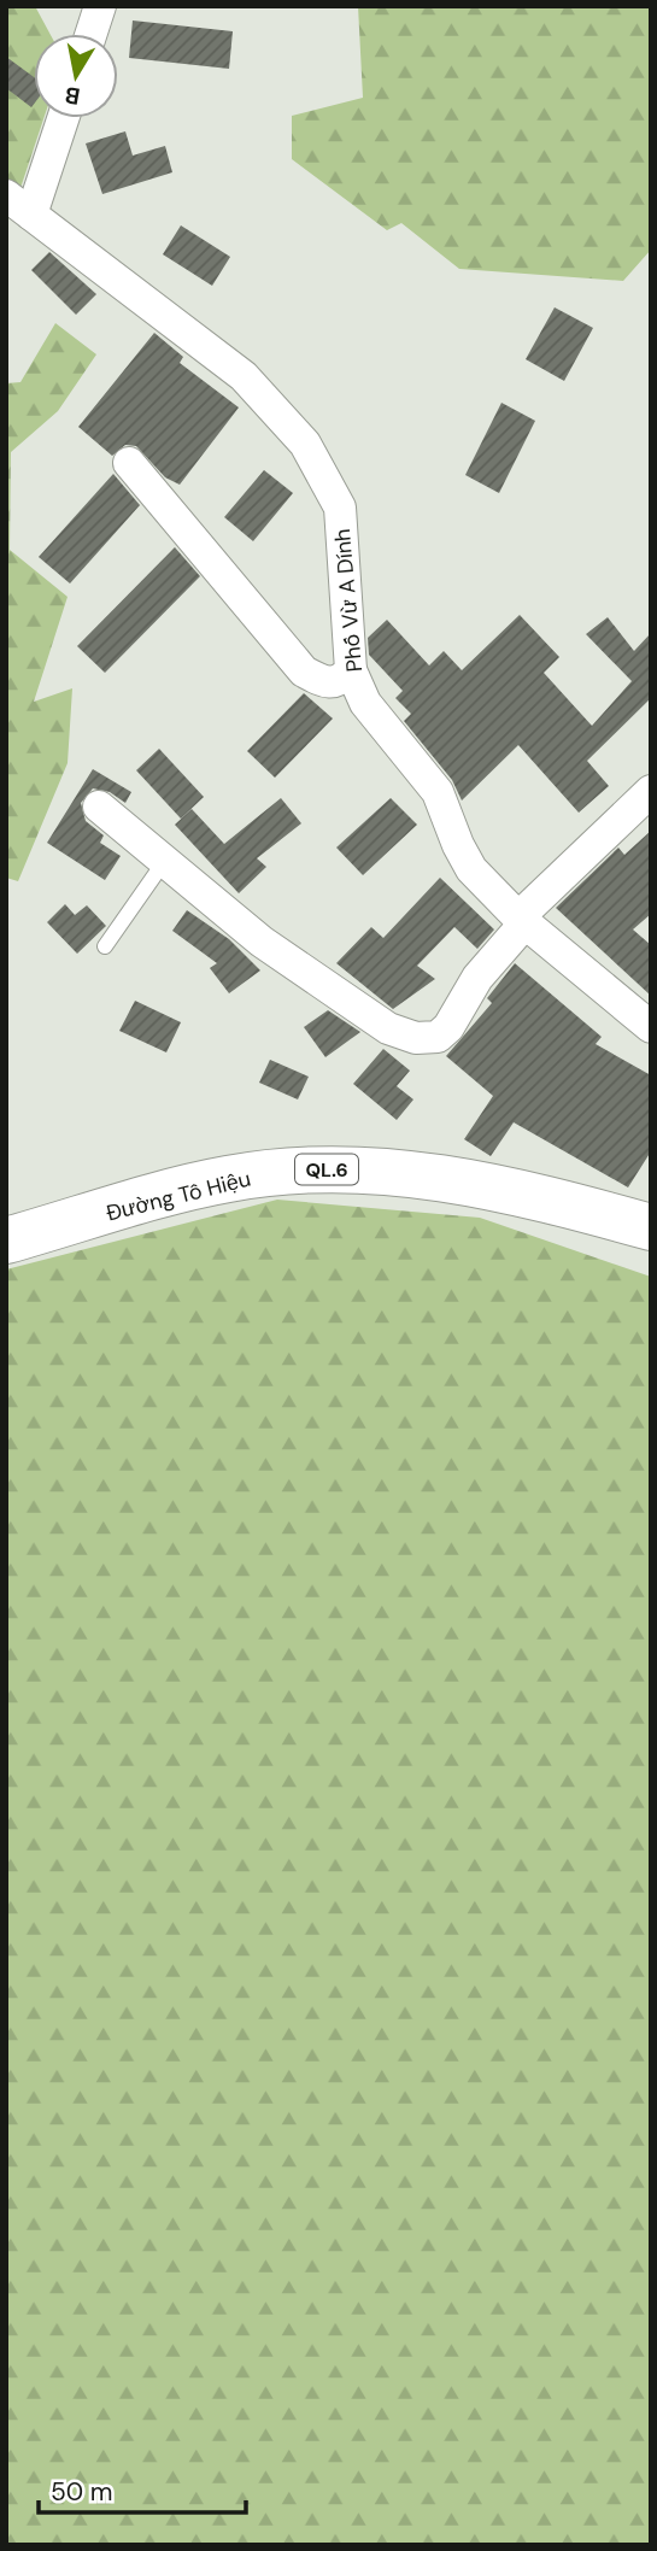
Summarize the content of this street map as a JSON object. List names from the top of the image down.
{
  "streets": {
    "highway": ["QL.6", "Đường Tô Hiệu"],
    "street": ["Phố Vừ A Dính"]
  },
  "scale_bar": "50 m",
  "north": "bottom"
}
